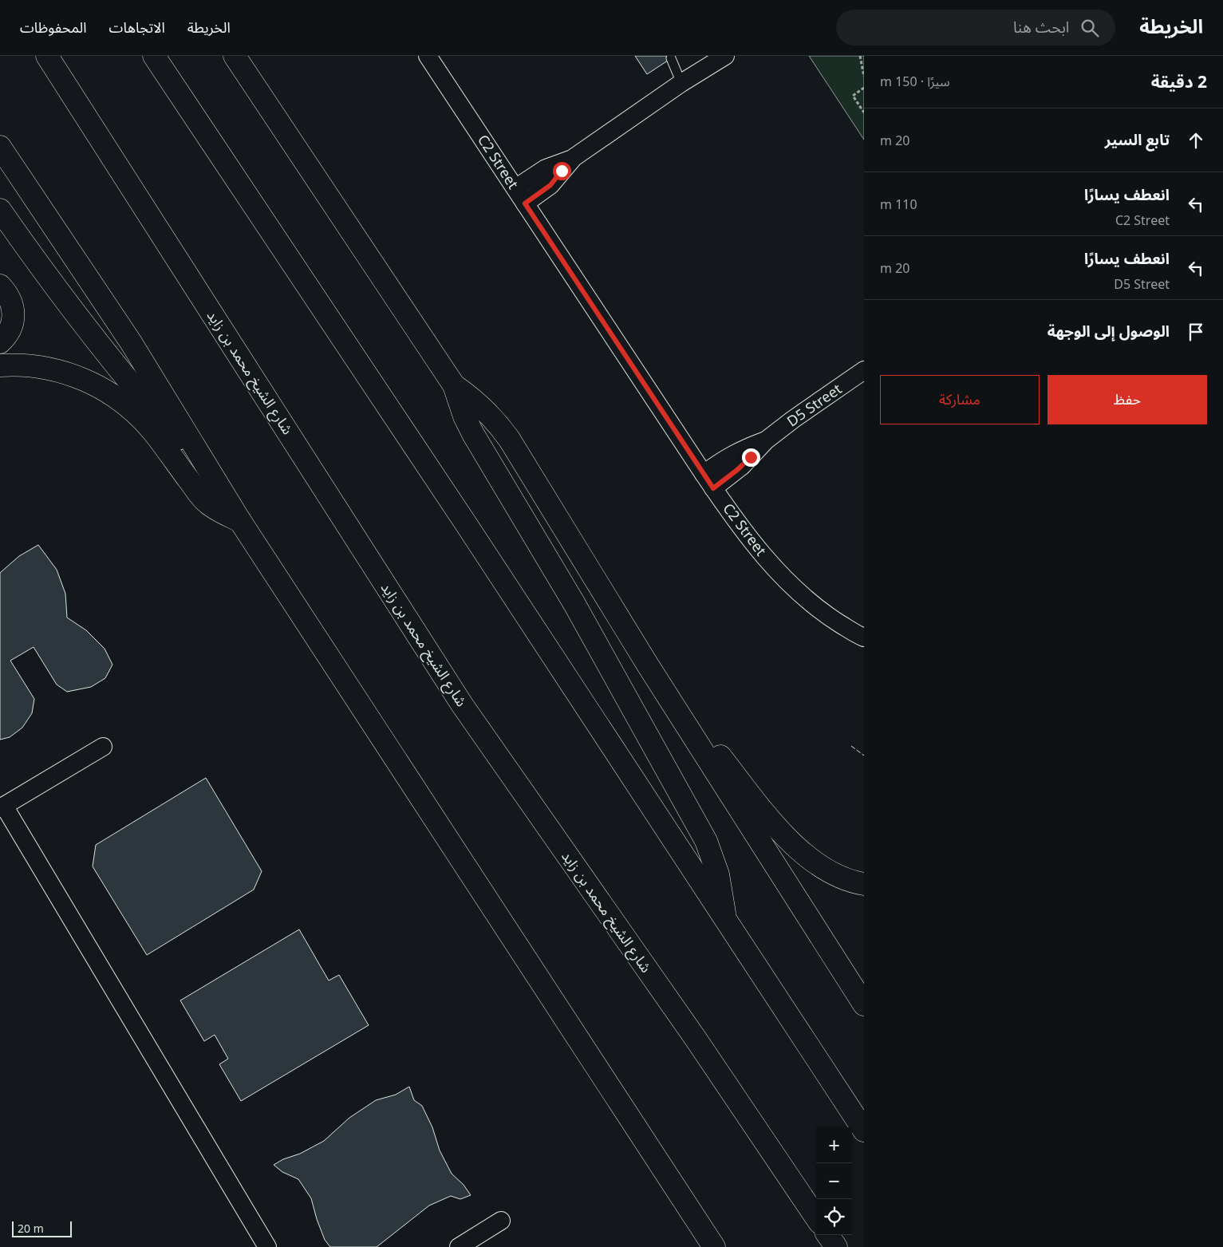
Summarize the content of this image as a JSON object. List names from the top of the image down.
{
  "streets": {
    "main road": ["شارع الشيخ محمد بن زايد"],
    "street": ["C2 Street", "D5 Street"]
  },
  "crossings": [
    ["C2 Street", "D5 Street"]
  ],
  "scale_bar": "20 m",
  "page": {
    "header": "الخريطة",
    "search": "ابحث هنا",
    "nav": ["الخريطة", "الاتجاهات", "المحفوظات"],
    "heading": ["2 دقيقة", "سيرًا · 150 m"],
    "list": [
      ["تابع السير", "20 m"],
      ["انعطف يسارًا", "C2 Street", "110 m"],
      ["انعطف يسارًا", "D5 Street", "20 m"],
      "الوصول إلى الوجهة"
    ],
    "buttons": ["حفظ", "مشاركة"],
    "map_buttons": ["+", "−"],
    "scale": "20 m"
  }
}
